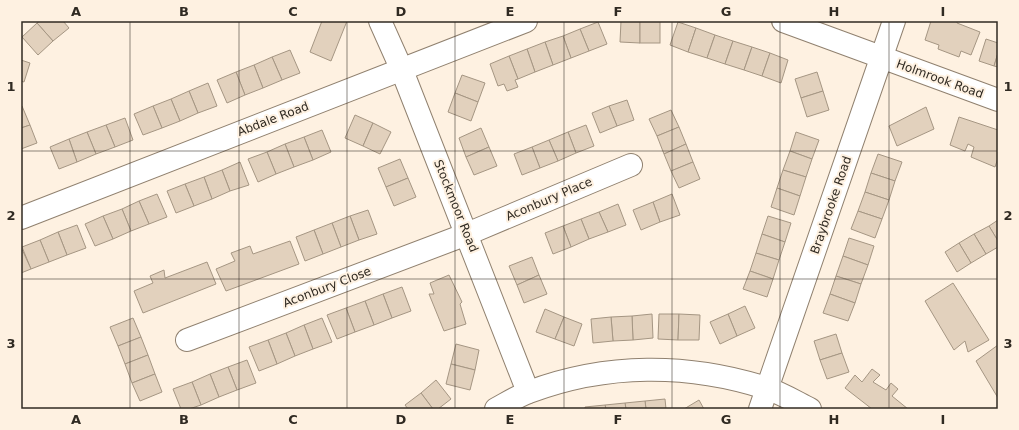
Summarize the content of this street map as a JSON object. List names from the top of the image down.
{
  "streets": {
    "street": [
      "Holmrook Road",
      "Abdale Road",
      "Aconbury Place",
      "Braybrooke Road",
      "Stockmoor Road",
      "Aconbury Close"
    ]
  },
  "crossings": [
    ["Holmrook Road", "Braybrooke Road"],
    ["Abdale Road", "Stockmoor Road"],
    ["Aconbury Place", "Stockmoor Road"],
    ["Aconbury Place", "Aconbury Close"],
    ["Stockmoor Road", "Aconbury Close"]
  ],
  "grid": {
    "columns": [
      "A",
      "B",
      "C",
      "D",
      "E",
      "F",
      "G",
      "H",
      "I"
    ],
    "rows": ["1", "2", "3"]
  }
}
